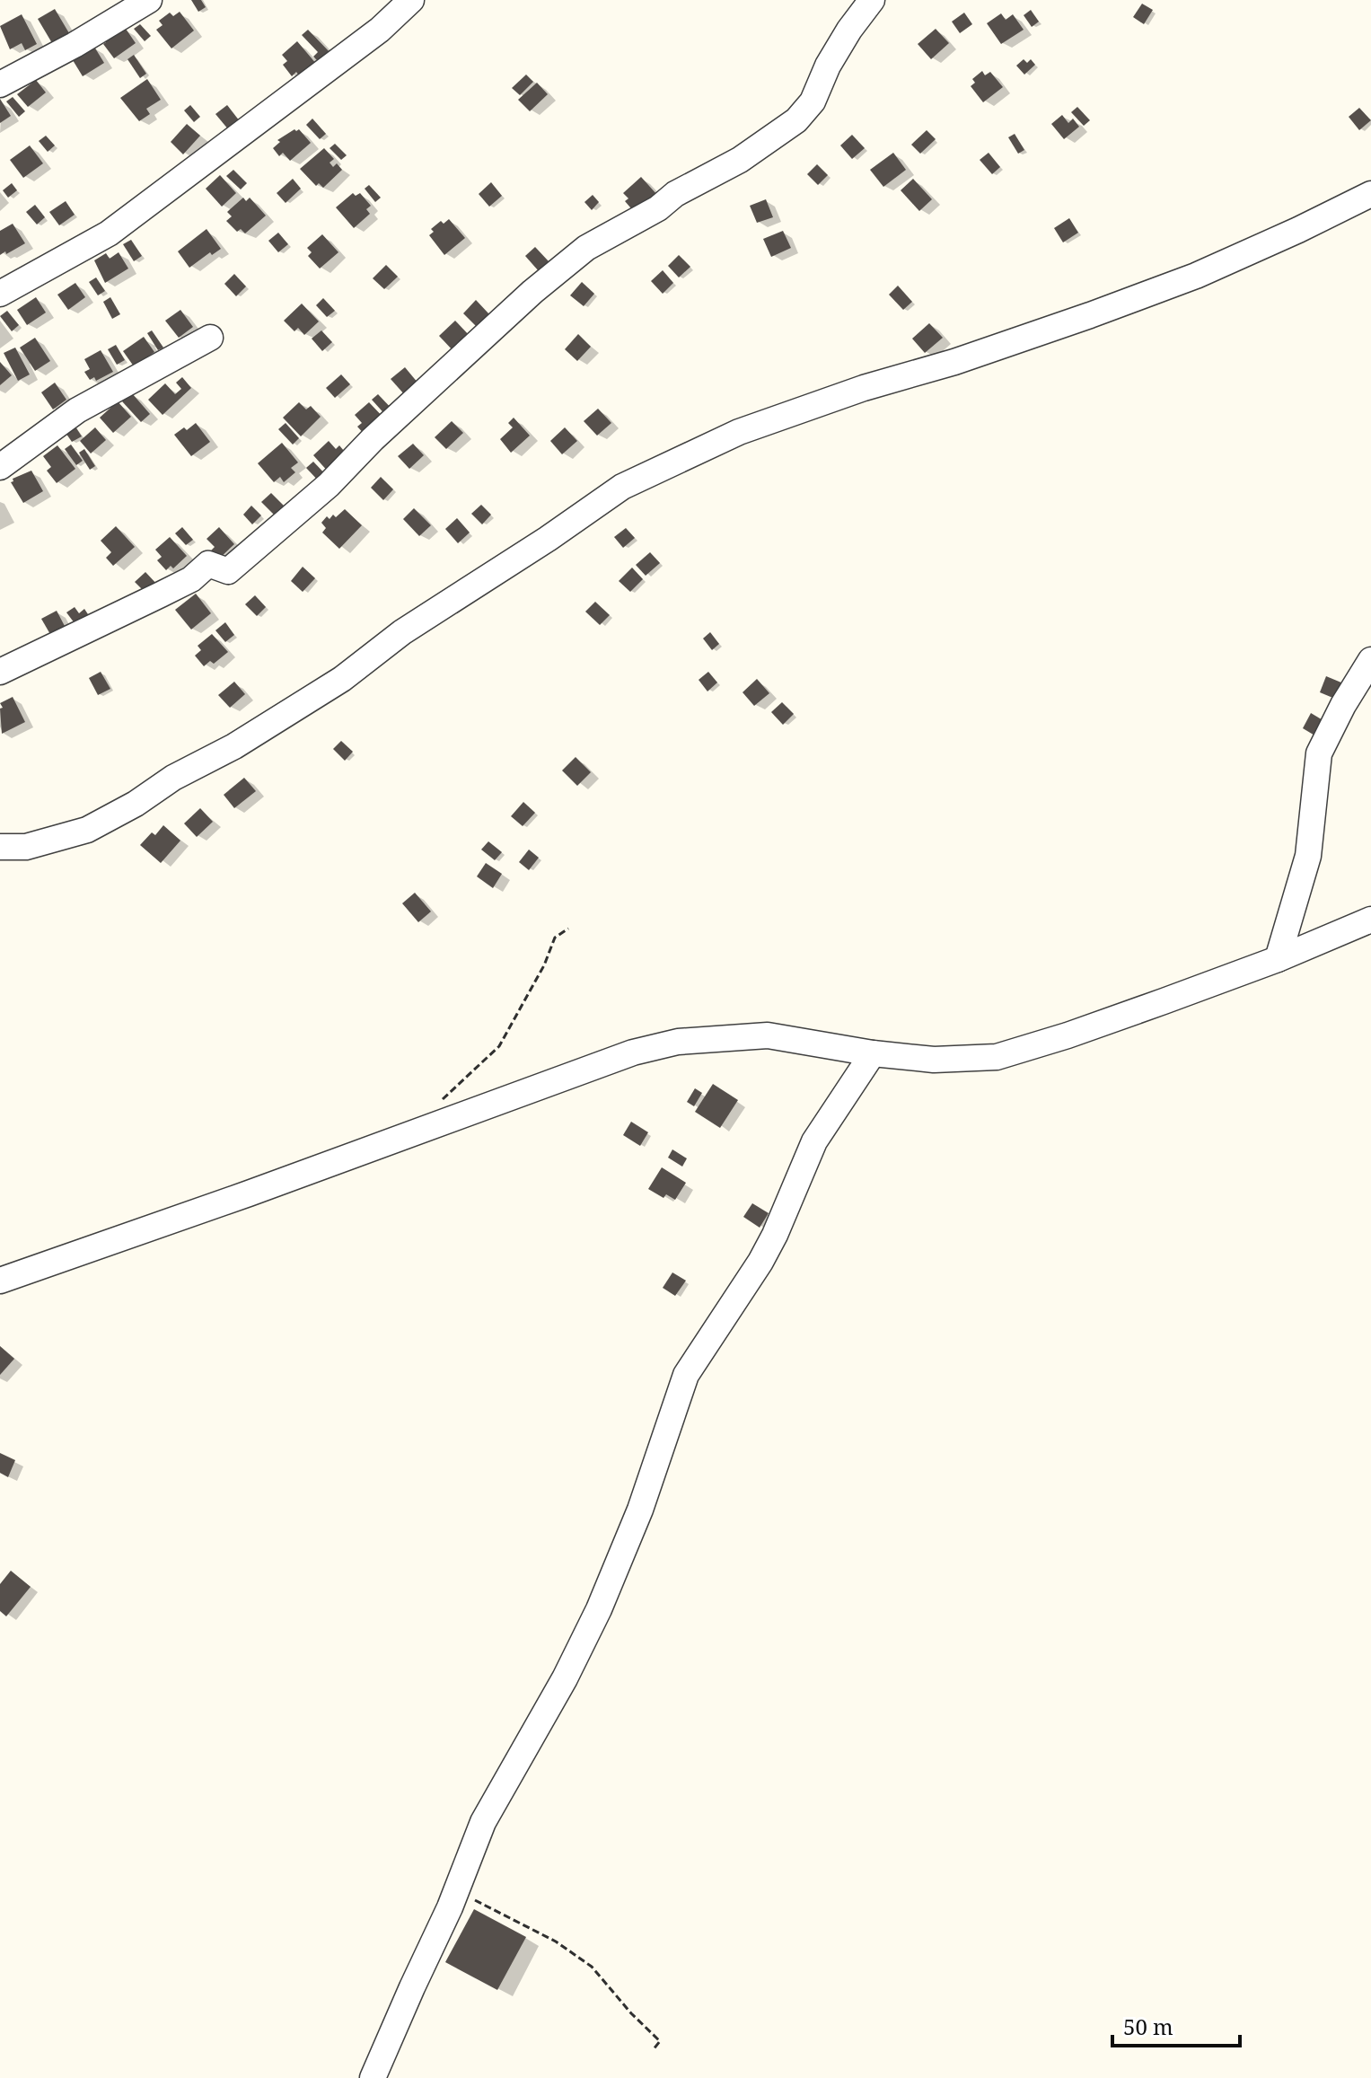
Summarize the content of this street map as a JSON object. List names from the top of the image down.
{
  "scale_bar": "50 m"
}
